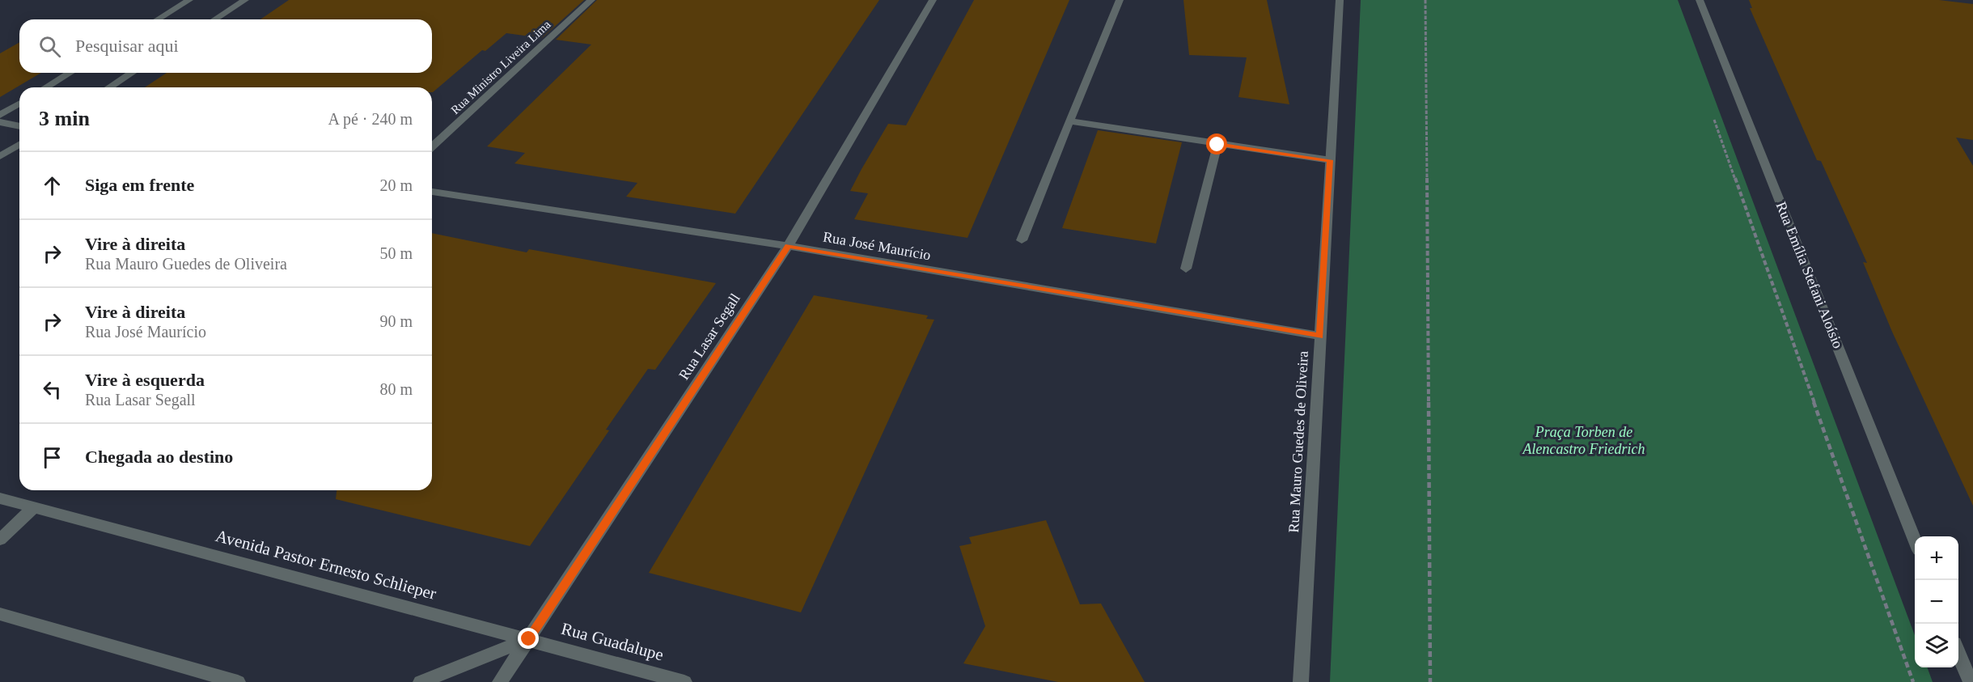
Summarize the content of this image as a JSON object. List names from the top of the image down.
{
  "streets": {
    "street": [
      "Rua Ministro Liveira Lima",
      "Rua José Maurício",
      "Rua Emília Stefani Aloísio",
      "Rua Lasar Segall",
      "Rua Mauro Guedes de Oliveira",
      "Avenida Pastor Ernesto Schlieper",
      "Rua Guadalupe"
    ]
  },
  "crossings": [
    ["Rua José Maurício", "Rua Lasar Segall"],
    ["Rua José Maurício", "Rua Mauro Guedes de Oliveira"],
    ["Rua Lasar Segall", "Avenida Pastor Ernesto Schlieper"],
    ["Rua Lasar Segall", "Rua Guadalupe"],
    ["Avenida Pastor Ernesto Schlieper", "Rua Guadalupe"]
  ],
  "parks": ["Praça Torben de Alencastro Friedrich"],
  "page": {
    "search": "Pesquisar aqui",
    "heading": ["3 min", "A pé · 240 m"],
    "list": [
      ["Siga em frente", "20 m"],
      ["Vire à direita", "Rua Mauro Guedes de Oliveira", "50 m"],
      ["Vire à direita", "Rua José Maurício", "90 m"],
      ["Vire à esquerda", "Rua Lasar Segall", "80 m"],
      "Chegada ao destino"
    ],
    "map_buttons": ["+", "−"]
  }
}
